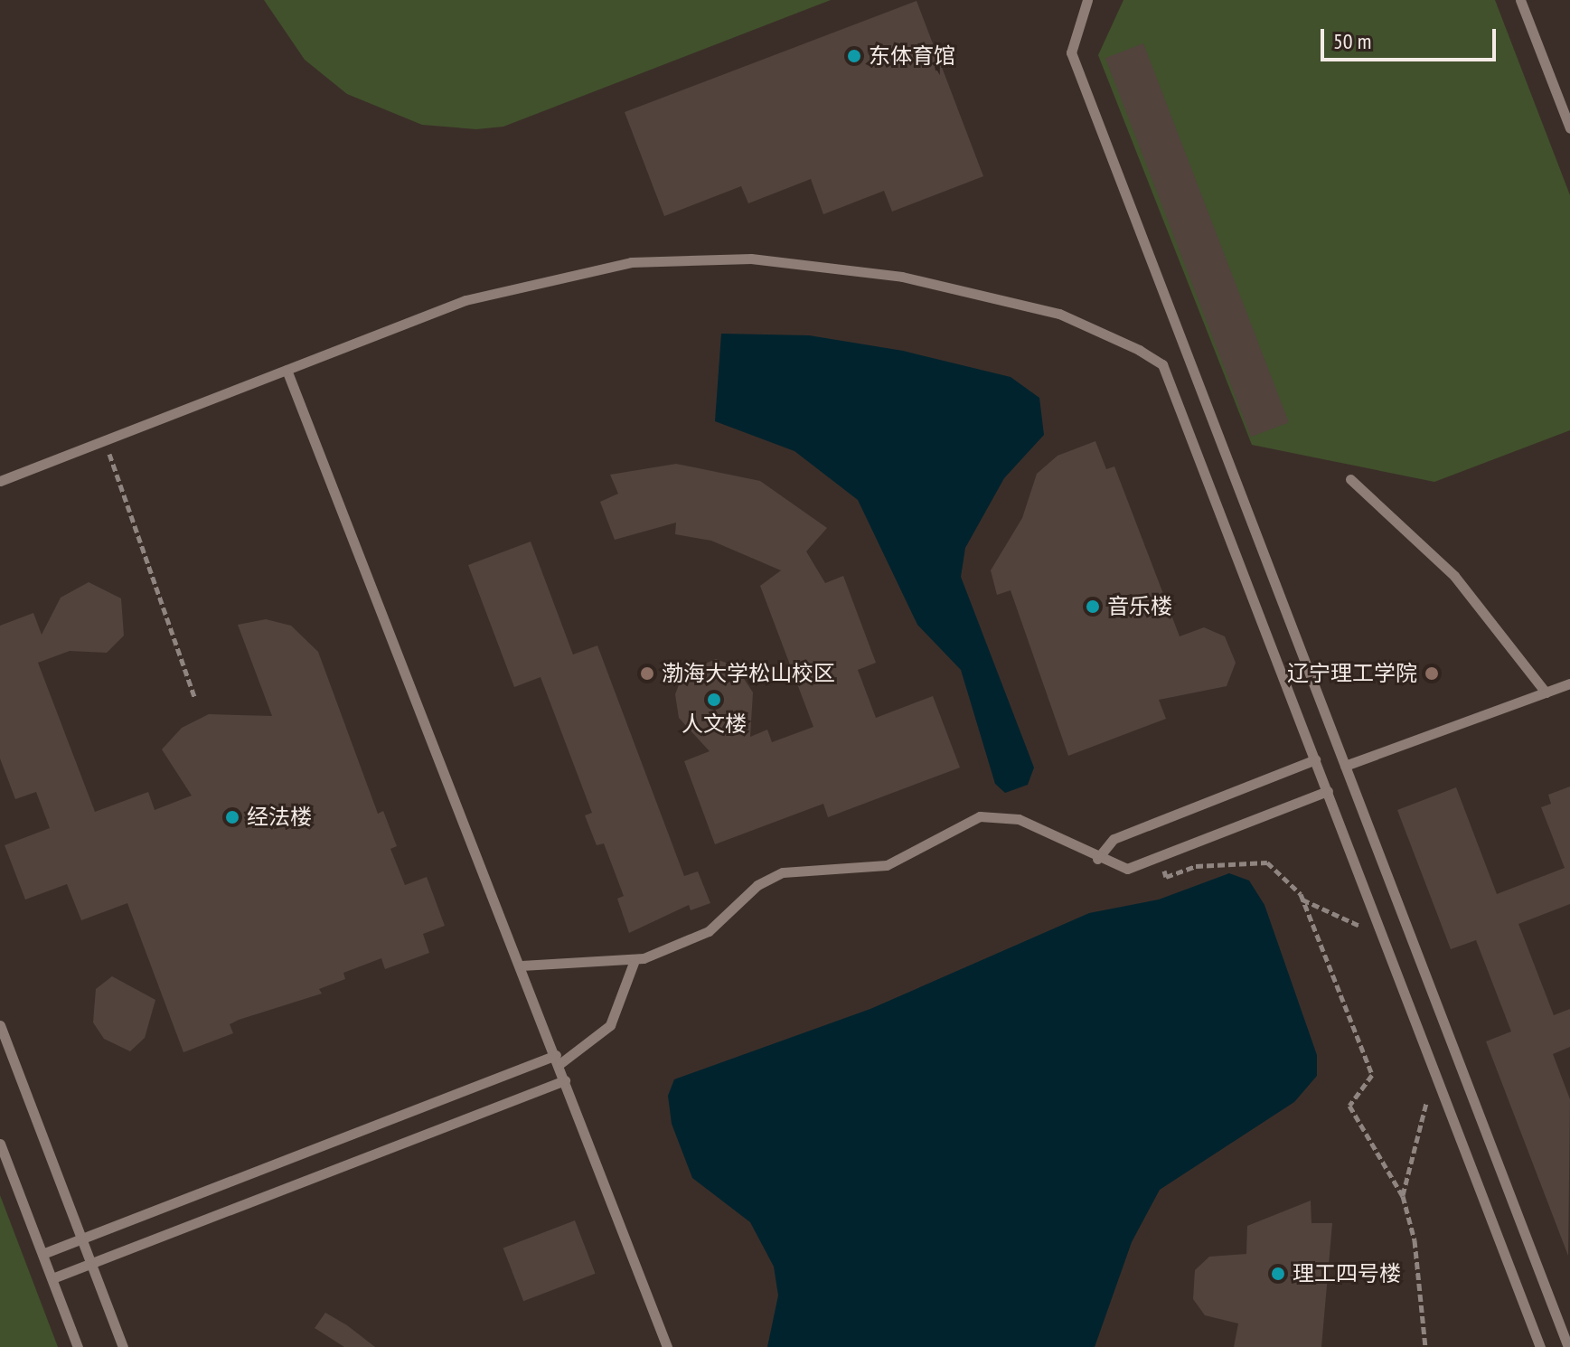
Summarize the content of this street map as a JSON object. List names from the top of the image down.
{
  "places": [
    "东体育馆",
    "音乐楼",
    "渤海大学松山校区",
    "辽宁理工学院",
    "人文楼",
    "经法楼",
    "理工四号楼"
  ],
  "scale_bar": "50 m"
}
